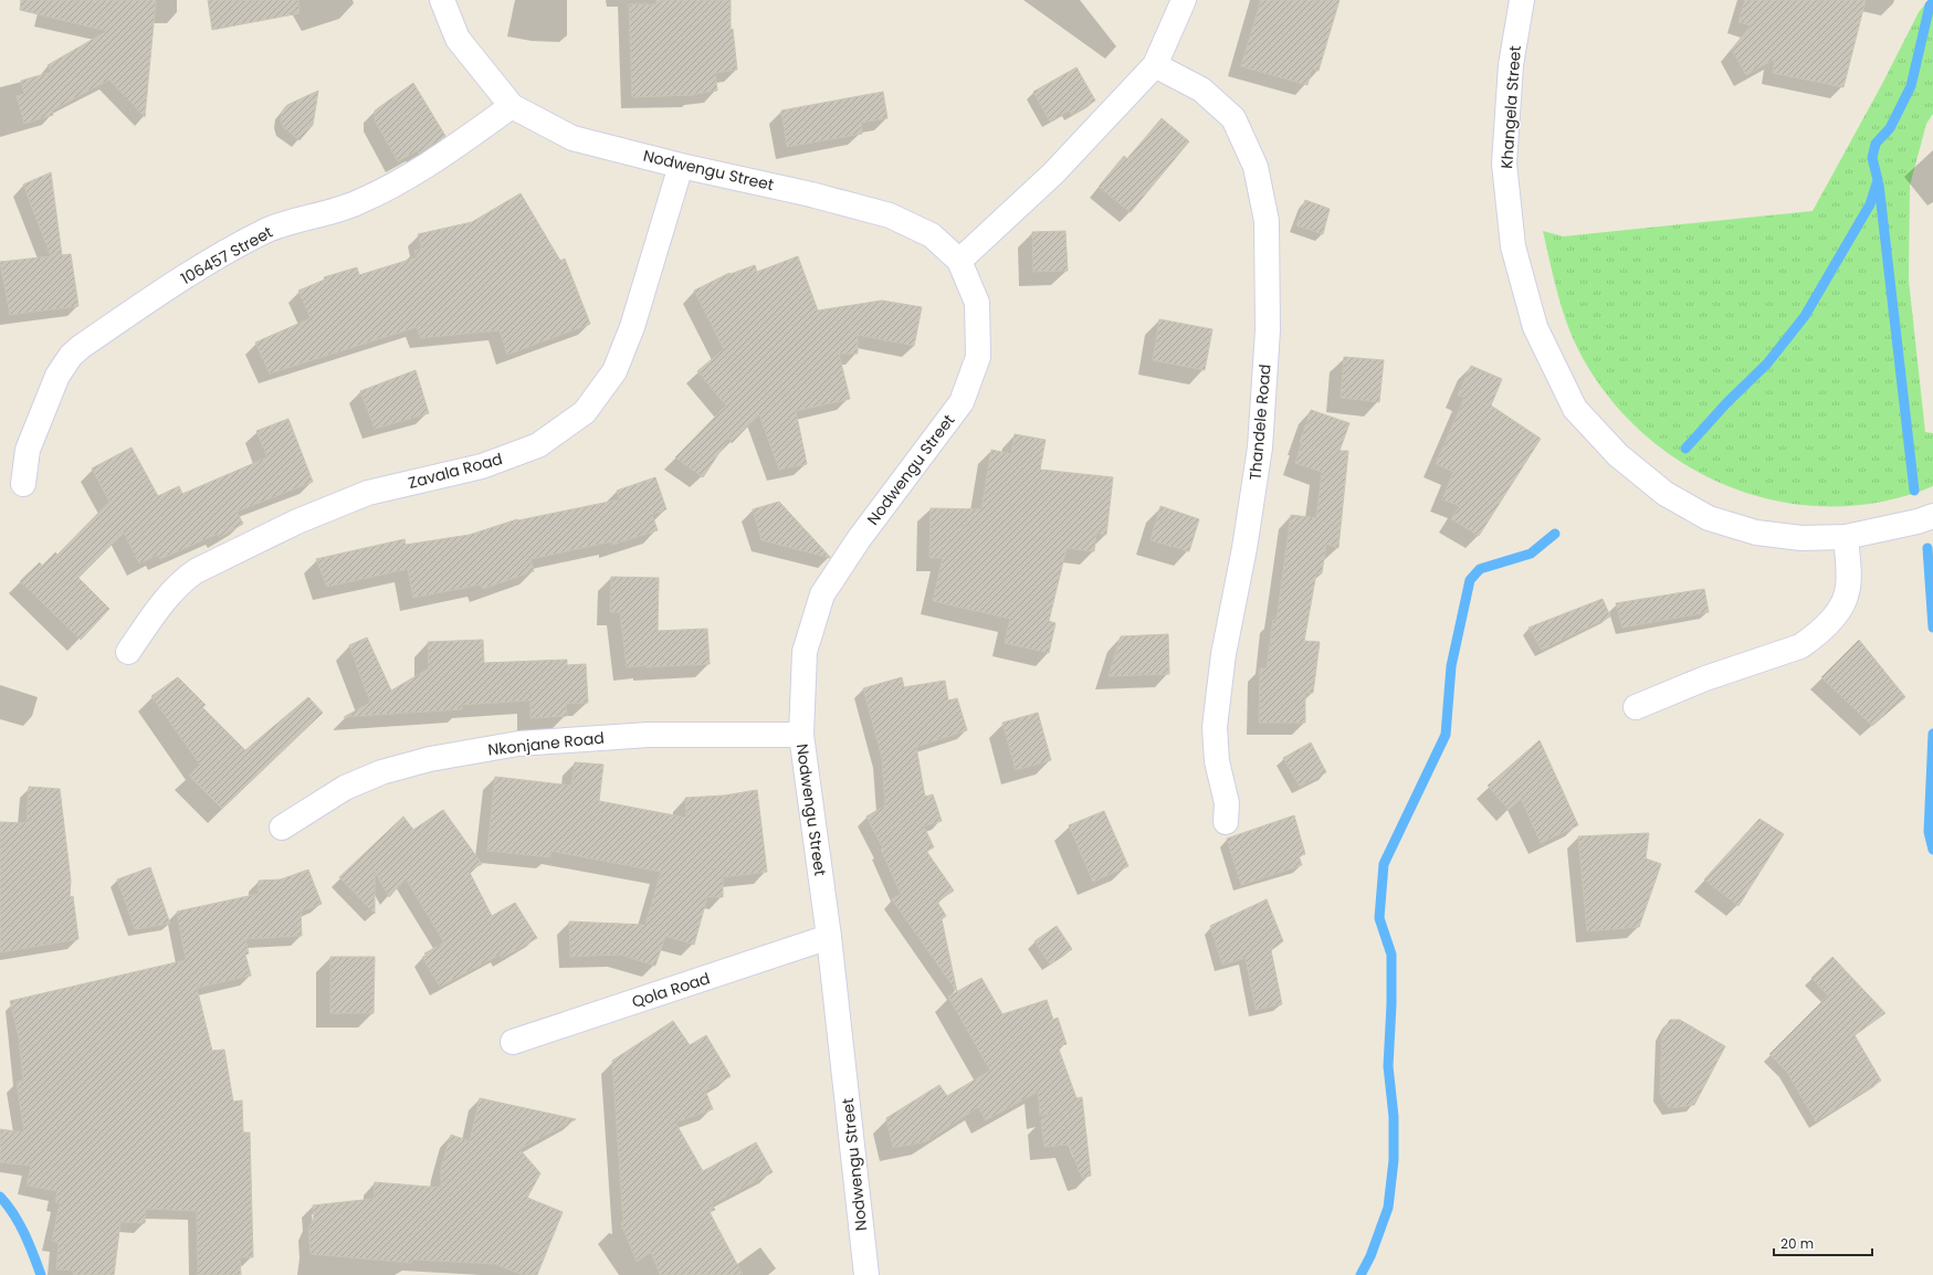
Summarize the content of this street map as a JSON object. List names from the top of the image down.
{
  "streets": {
    "street": [
      "Khangela Street",
      "Nodwengu Street",
      "106457 Street",
      "Thandele Road",
      "Zavala Road",
      "Nkonjane Road",
      "Qola Road"
    ]
  },
  "crossings": [
    ["Nodwengu Street", "106457 Street"],
    ["Nodwengu Street", "Zavala Road"],
    ["Nodwengu Street", "Nkonjane Road"],
    ["Nodwengu Street", "Qola Road"]
  ],
  "scale_bar": "20 m"
}
